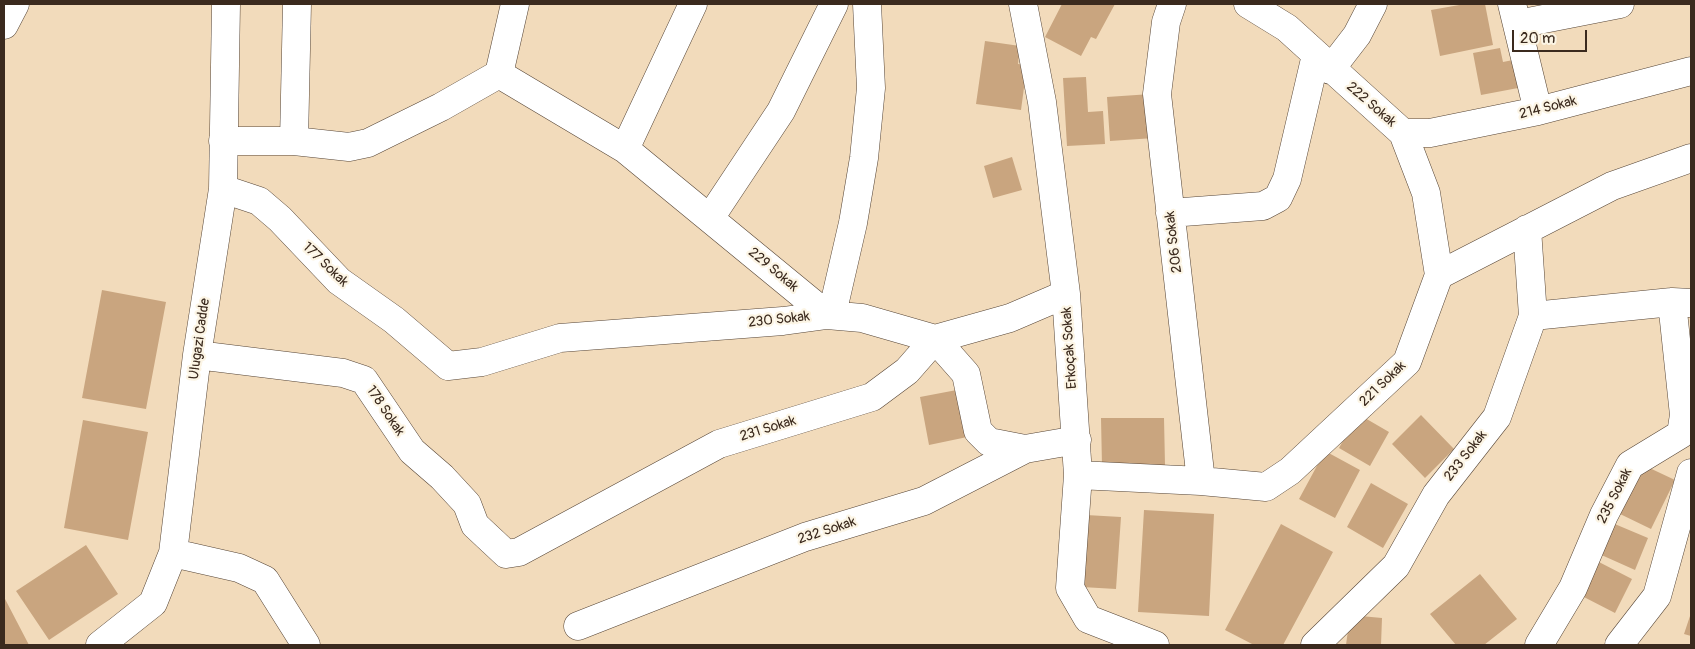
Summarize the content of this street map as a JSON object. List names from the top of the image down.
{
  "streets": {
    "street": [
      "222 Sokak",
      "214 Sokak",
      "206 Sokak",
      "177 Sokak",
      "229 Sokak",
      "230 Sokak",
      "Ulugazi Cadde",
      "Erkoçak Sokak",
      "221 Sokak",
      "178 Sokak",
      "231 Sokak",
      "233 Sokak",
      "235 Sokak",
      "232 Sokak"
    ]
  },
  "crossings": [
    ["222 Sokak", "214 Sokak"],
    ["222 Sokak", "221 Sokak"],
    ["206 Sokak", "221 Sokak"],
    ["177 Sokak", "230 Sokak"],
    ["177 Sokak", "Ulugazi Cadde"],
    ["229 Sokak", "230 Sokak"],
    ["Ulugazi Cadde", "178 Sokak"],
    ["Erkoçak Sokak", "221 Sokak"],
    ["Erkoçak Sokak", "232 Sokak"],
    ["178 Sokak", "231 Sokak"]
  ],
  "scale_bar": "20 m"
}
